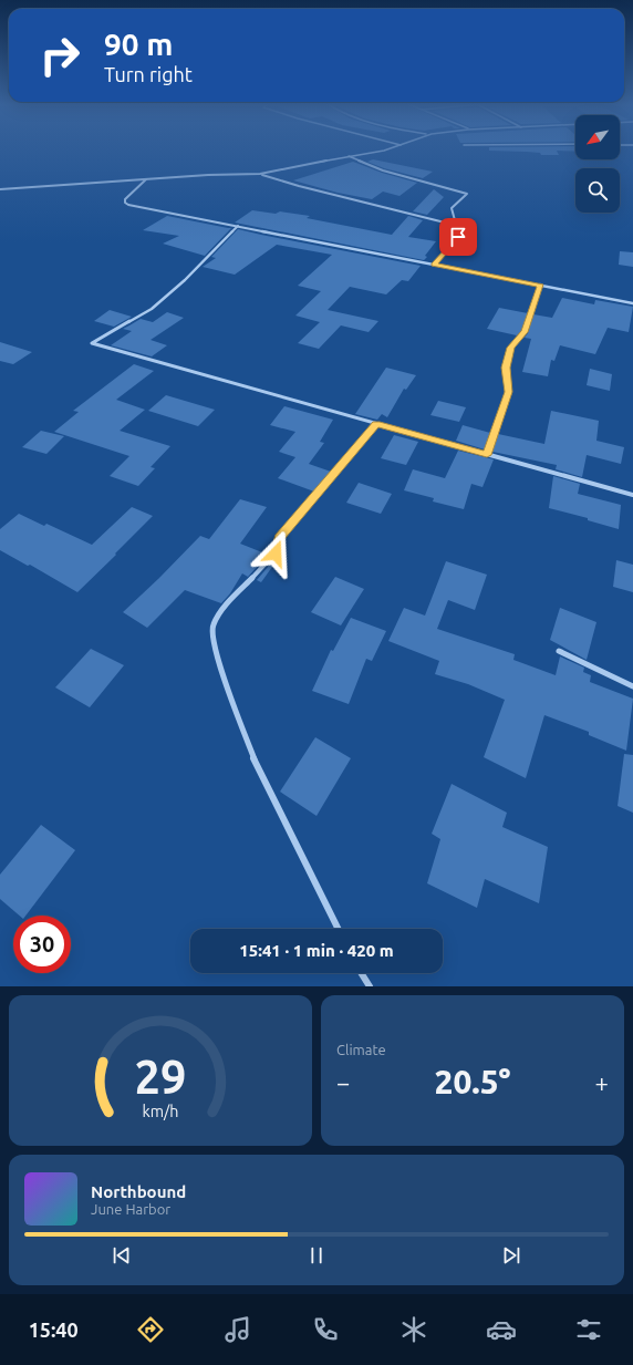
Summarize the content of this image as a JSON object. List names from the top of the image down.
{
  "north": "bottom left",
  "page": {
    "turn": ["90 m", "Turn right"],
    "limit": "30",
    "trip": "15:41 · 1 min · 420 m",
    "tile": "Climate",
    "heat": ["−", "20.5°", "+"],
    "song": ["Northbound", "June Harbor"],
    "tabs": "15:40",
    "gauge": ["29", "km/h"]
  }
}
